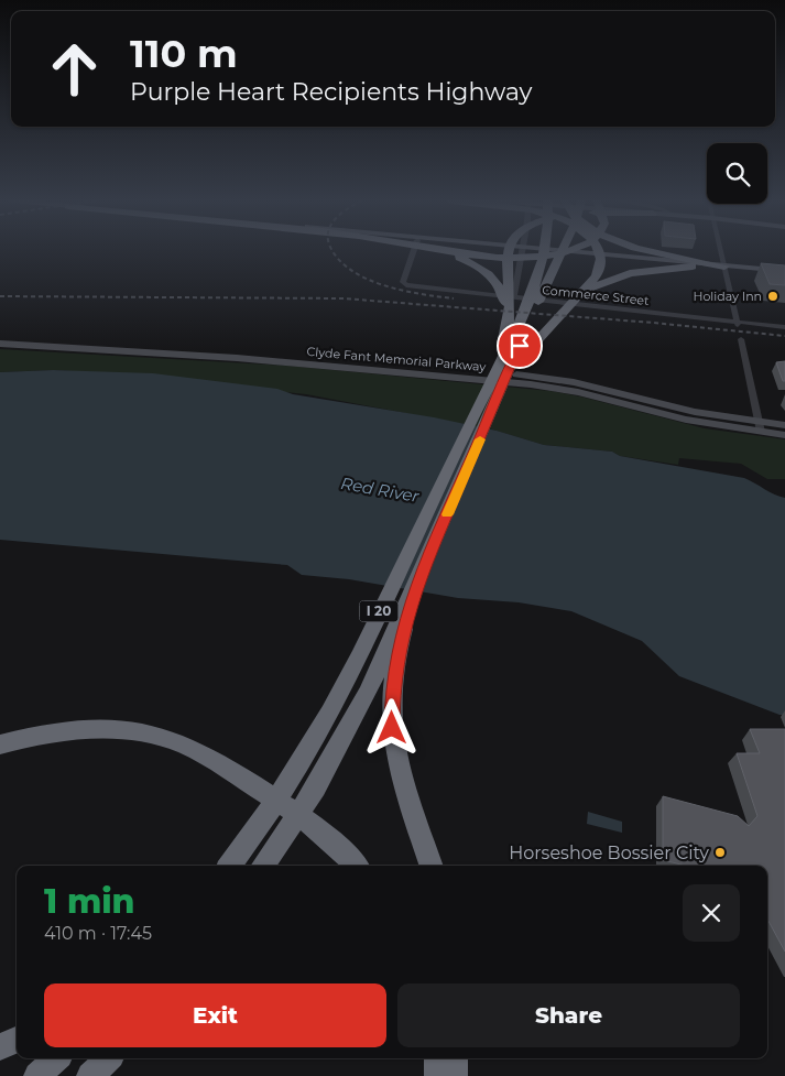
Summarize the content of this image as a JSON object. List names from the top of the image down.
{
  "streets": {
    "highway": ["I 20"],
    "main road": ["Clyde Fant Memorial Parkway"],
    "street": ["Commerce Street"]
  },
  "water": ["Red River"],
  "places": ["Holiday Inn", "Horseshoe Bossier City"],
  "page": {
    "turn": ["110 m", "Purple Heart Recipients Highway"],
    "heading": ["1 min", "410 m · 17:45"],
    "buttons": ["Exit", "Share"]
  }
}
